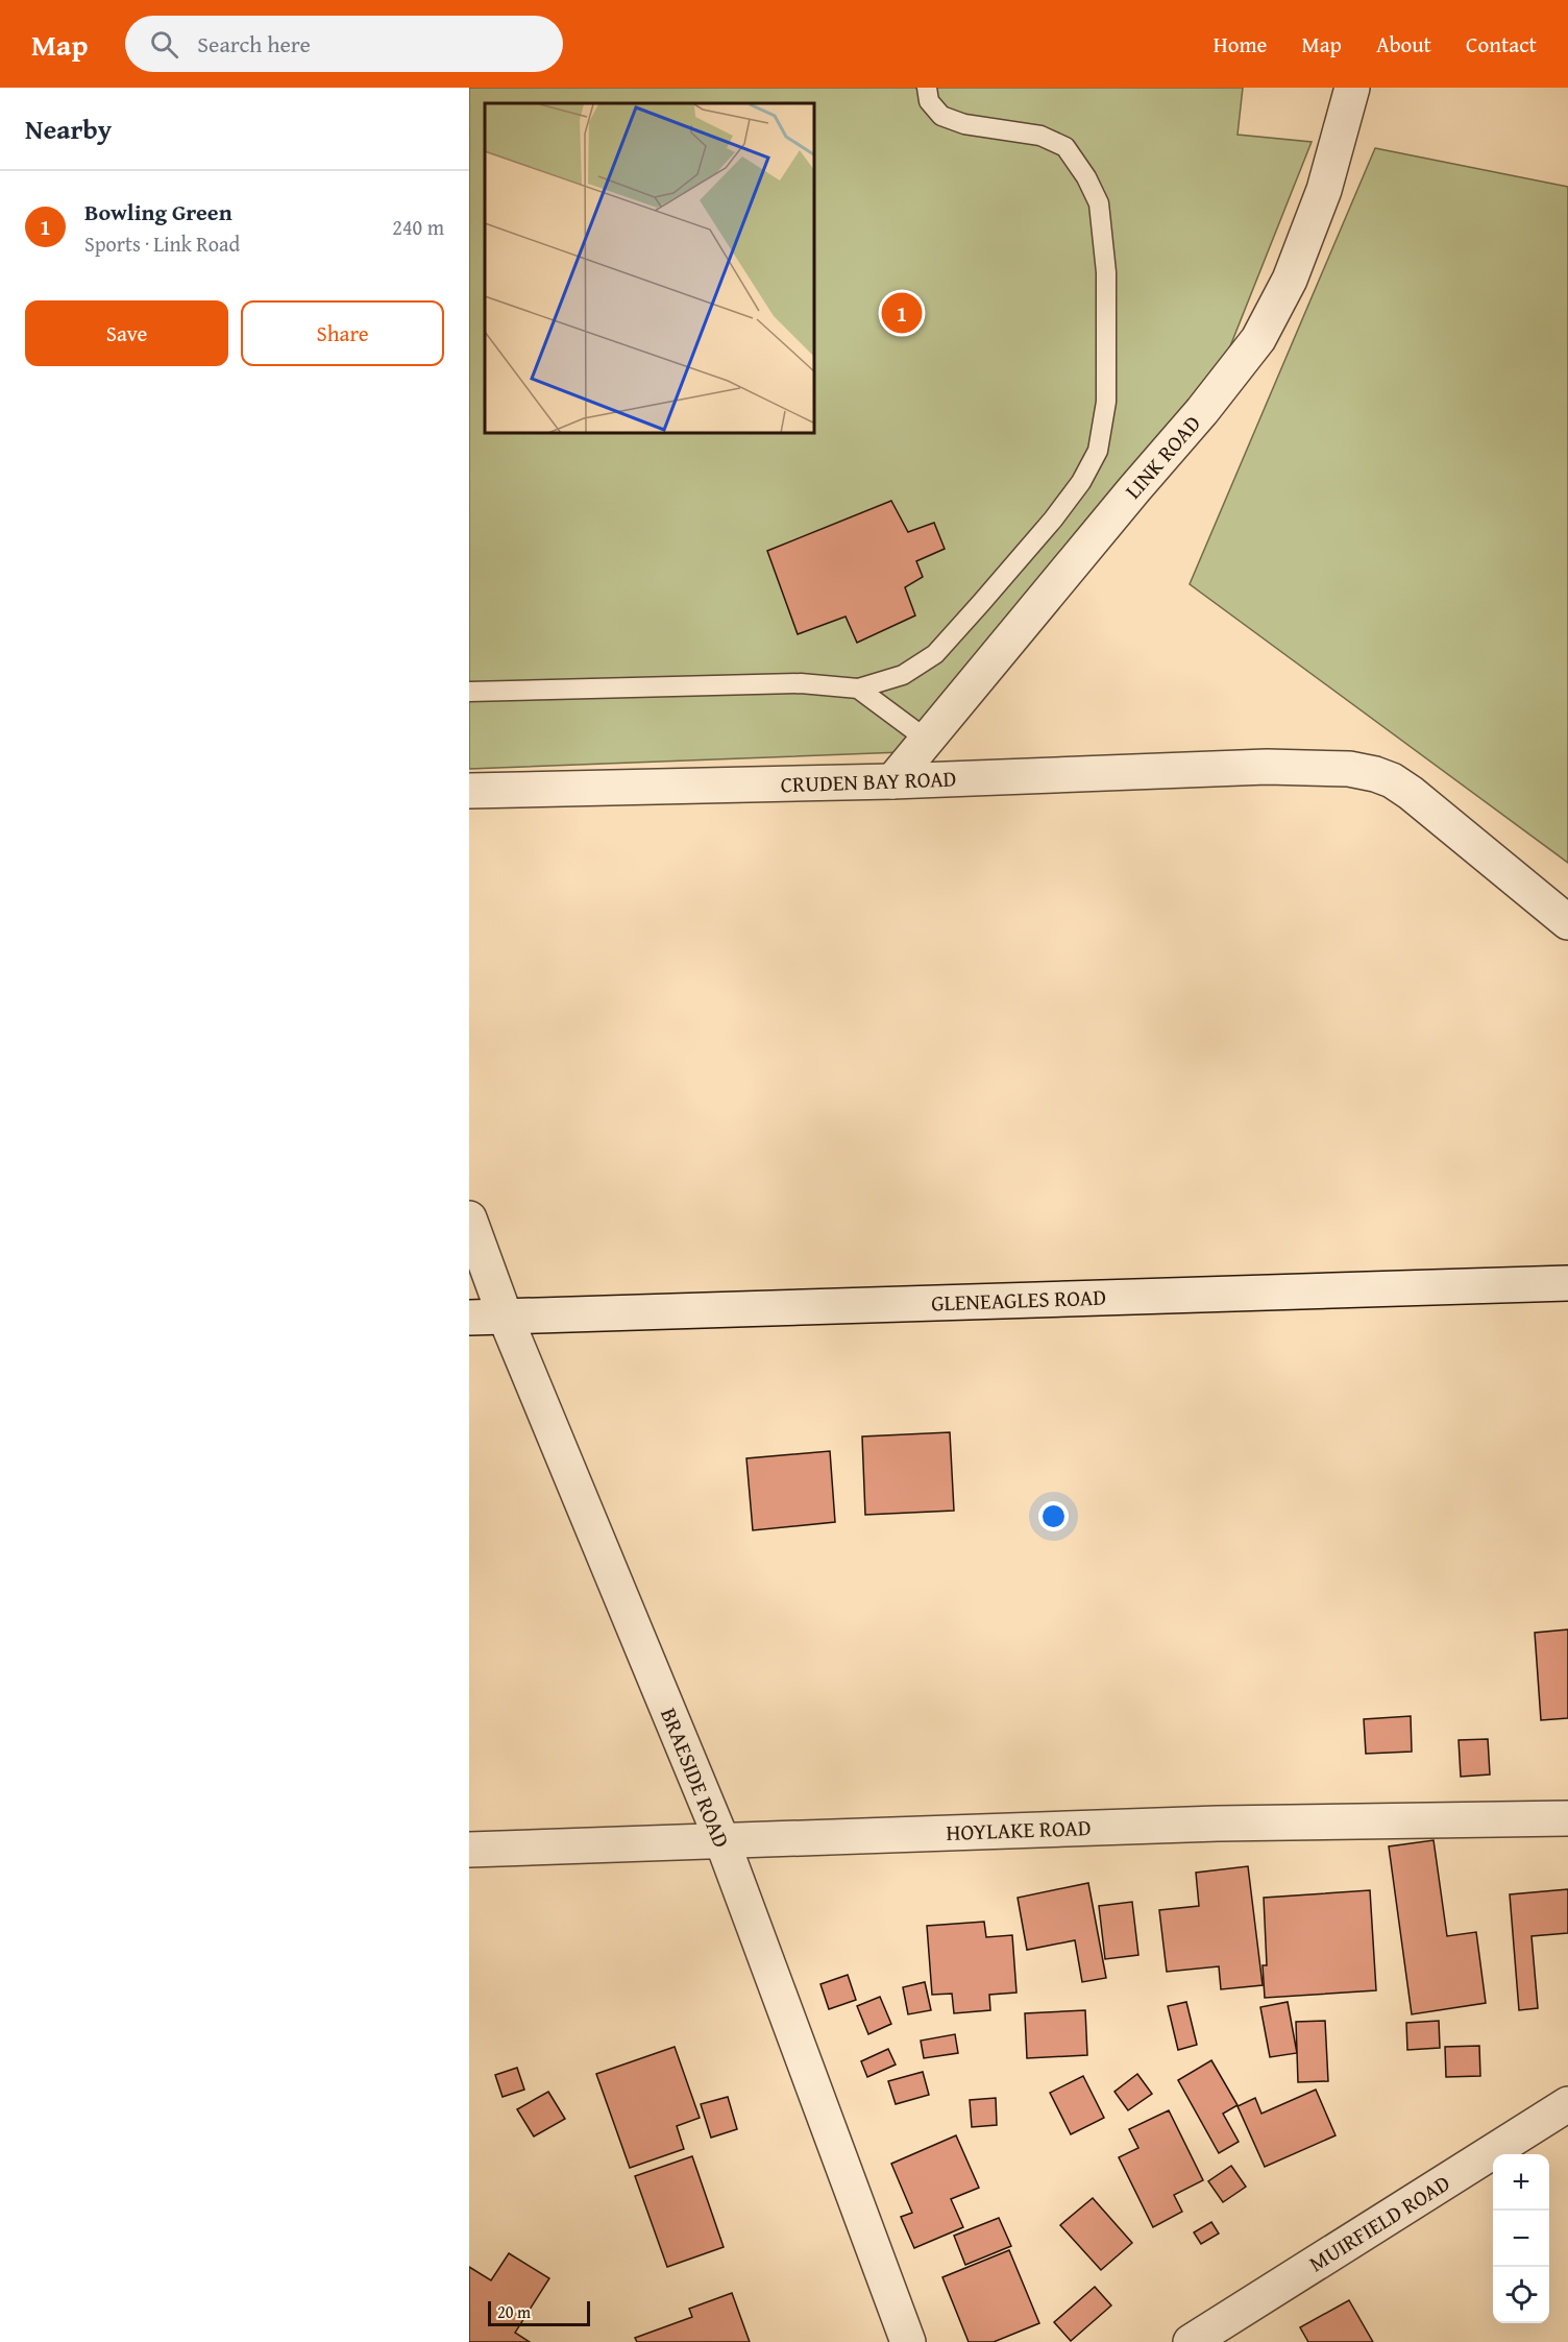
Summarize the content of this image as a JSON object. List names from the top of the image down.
{
  "streets": {
    "street": [
      "LINK ROAD",
      "CRUDEN BAY ROAD",
      "GLENEAGLES ROAD",
      "BRAESIDE ROAD",
      "HOYLAKE ROAD",
      "MUIRFIELD ROAD"
    ]
  },
  "crossings": [
    ["LINK ROAD", "CRUDEN BAY ROAD"],
    ["GLENEAGLES ROAD", "BRAESIDE ROAD"],
    ["BRAESIDE ROAD", "HOYLAKE ROAD"]
  ],
  "scale_bar": "20 m",
  "page": {
    "header": "Map",
    "search": "Search here",
    "nav": [
      "Home",
      "Map",
      "About",
      "Contact"
    ],
    "heading": "Nearby",
    "list": [
      {
        "mark": "1",
        "name": "Bowling Green",
        "note": "Sports · Link Road",
        "value": "240 m"
      }
    ],
    "buttons": ["Save", "Share"],
    "pins": "1",
    "map_buttons": ["+", "−"],
    "scale": "20 m"
  }
}
